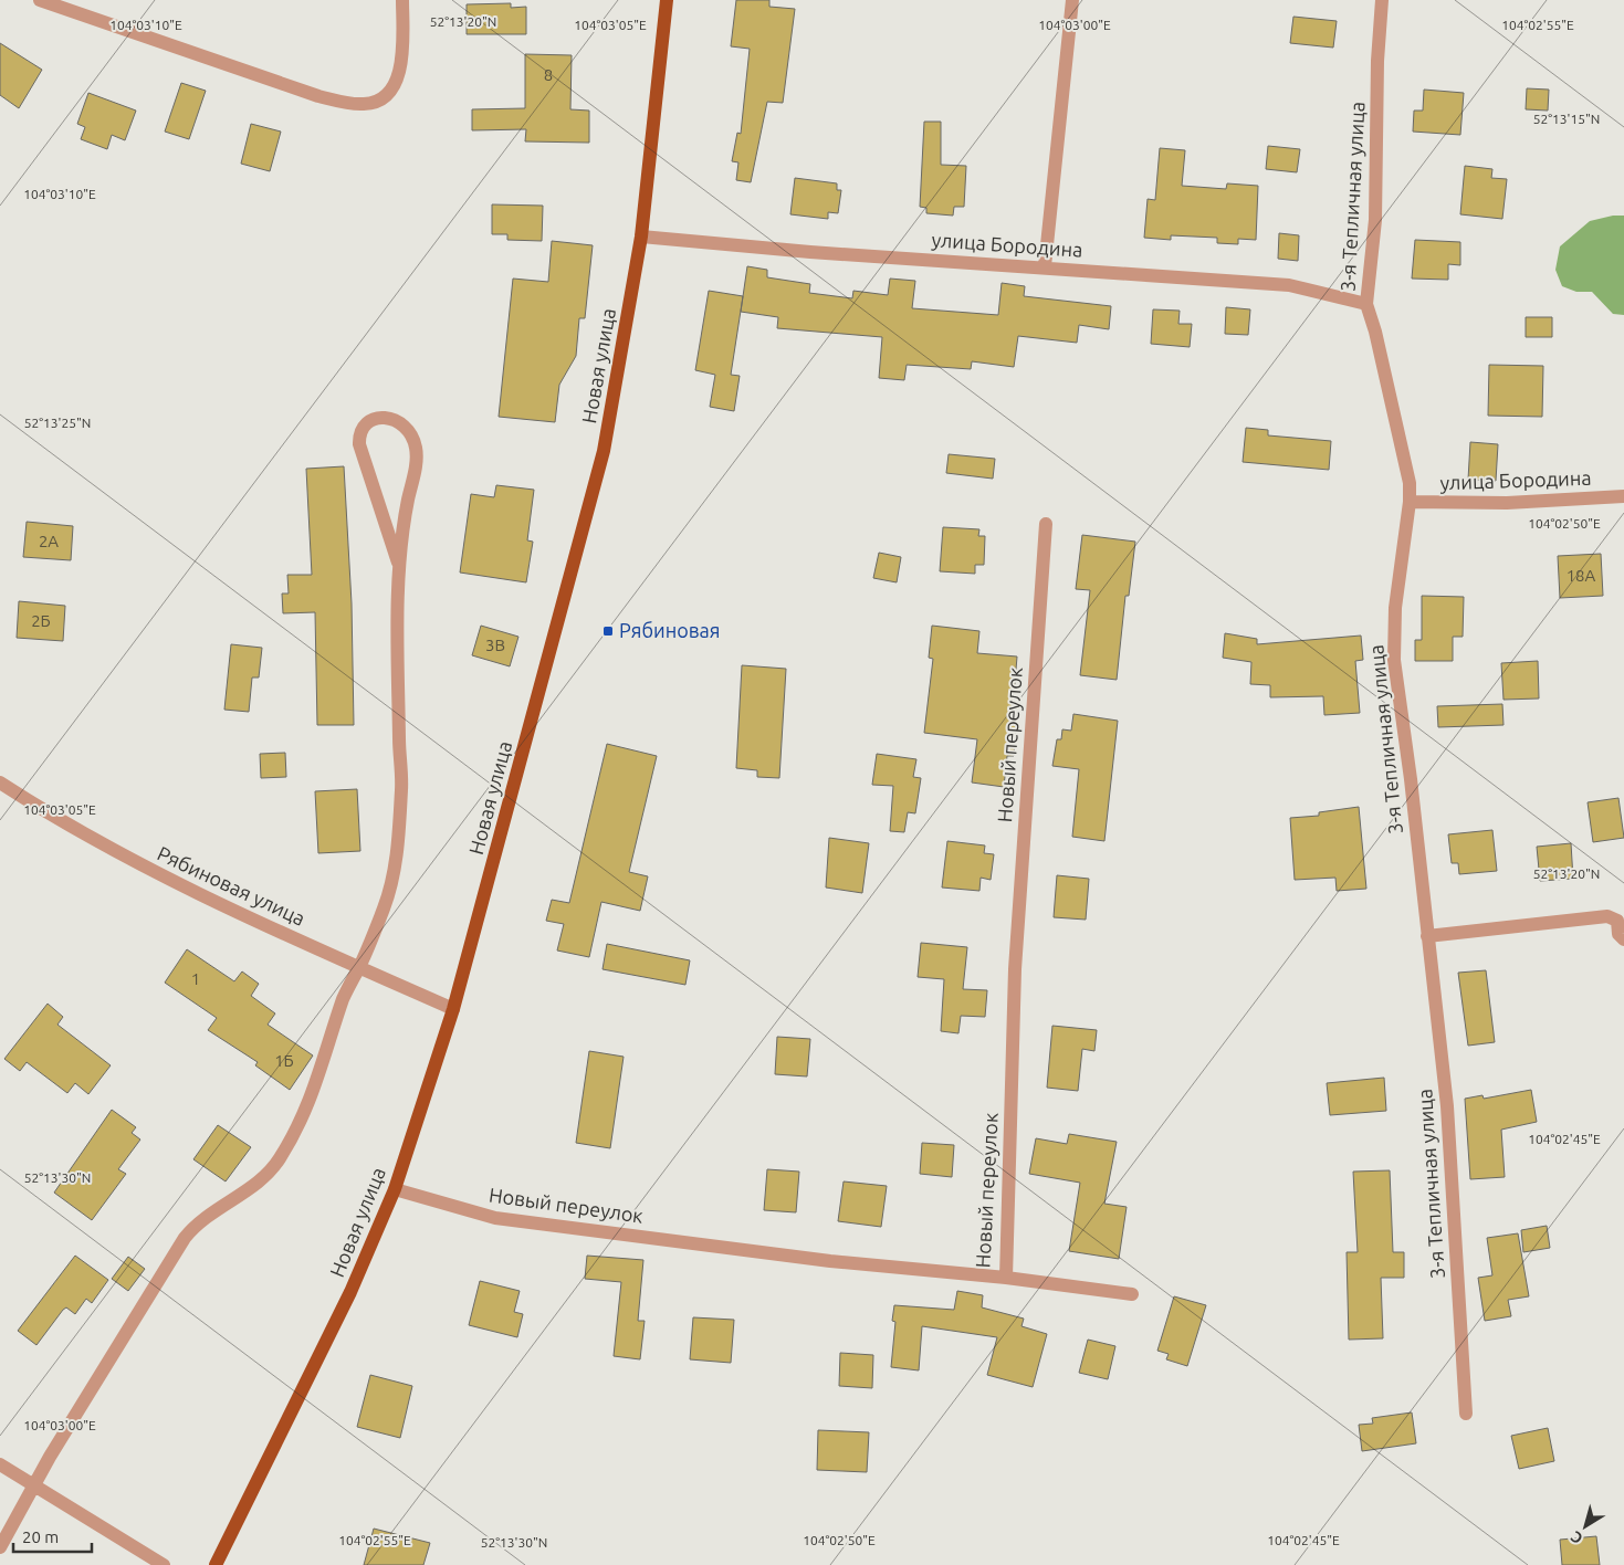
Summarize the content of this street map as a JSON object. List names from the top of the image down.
{
  "streets": {
    "main road": ["Новая улица"],
    "street": [
      "3-я Тепличная улица",
      "улица Бородина",
      "Новый переулок",
      "Рябиновая улица"
    ]
  },
  "crossings": [
    ["3-я Тепличная улица", "улица Бородина"],
    ["улица Бородина", "Новая улица"],
    ["Новая улица", "Новый переулок"],
    ["Новая улица", "Рябиновая улица"]
  ],
  "places": {
    "transit": ["Рябиновая"]
  },
  "house_numbers": [
    "8",
    "2А",
    "18А",
    "2Б",
    "3В",
    "1",
    "1Б"
  ],
  "scale_bar": "20 m",
  "north": "bottom left",
  "coordinates": [
    "52°13'20\"N",
    "104°03'10\"E",
    "104°03'05\"E",
    "104°03'00\"E",
    "104°02'55\"E",
    "52°13'15\"N",
    "52°13'25\"N",
    "104°02'50\"E",
    "104°02'45\"E",
    "52°13'30\"N"
  ]
}
